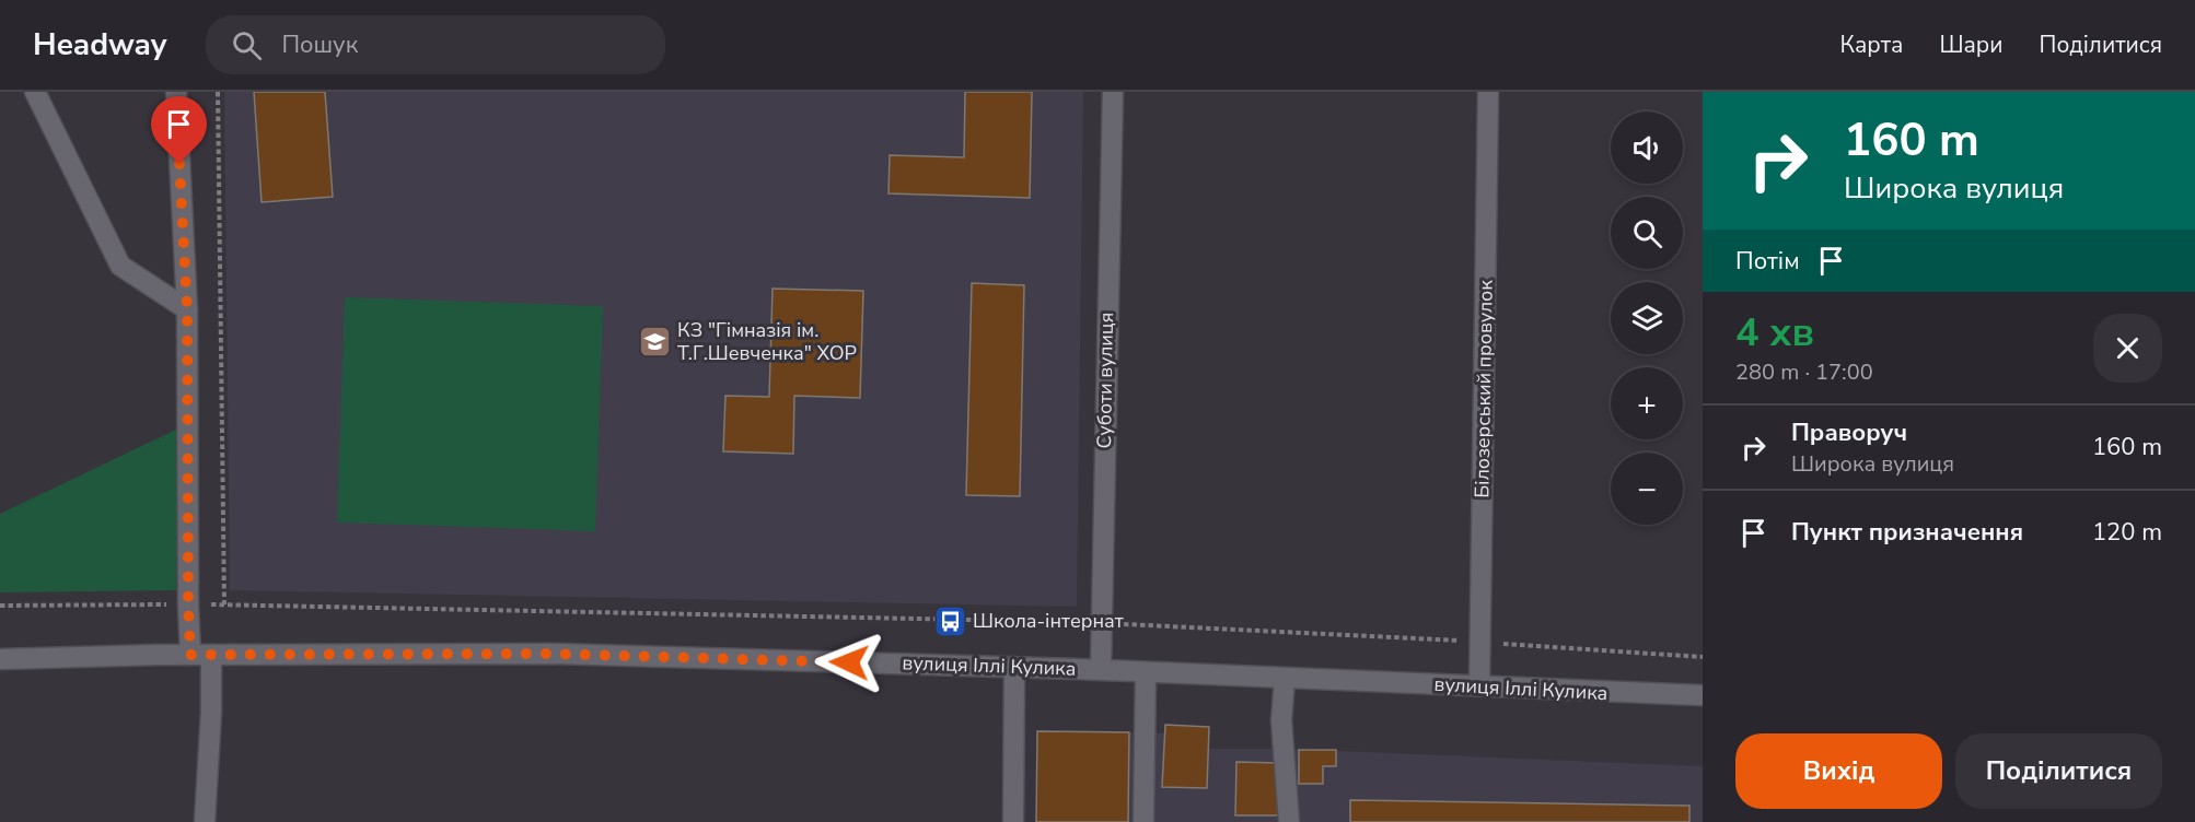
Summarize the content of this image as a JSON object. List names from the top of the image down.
{
  "streets": {
    "street": ["Суботи вулиця", "Білозерський провулок", "вулиця Іллі Кулика"]
  },
  "crossings": [
    ["Суботи вулиця", "вулиця Іллі Кулика"],
    ["Білозерський провулок", "вулиця Іллі Кулика"]
  ],
  "places": {
    "school or university": ["КЗ \"Гімназія ім. Т.Г.Шевченка\" ХОР"],
    "bus stop": ["Школа-інтернат"]
  },
  "page": {
    "header": "Headway",
    "search": "Пошук",
    "nav": ["Карта", "Шари", "Поділитися"],
    "turn": ["160 m", "Широка вулиця"],
    "map_buttons": ["+", "−"],
    "then": "Потім",
    "heading": ["4 хв", "280 m · 17:00"],
    "list": [
      {
        "name": "Праворуч",
        "note": "Широка вулиця",
        "value": "160 m"
      },
      {
        "name": "Пункт призначення",
        "value": "120 m"
      }
    ],
    "buttons": ["Вихід", "Поділитися"]
  }
}
